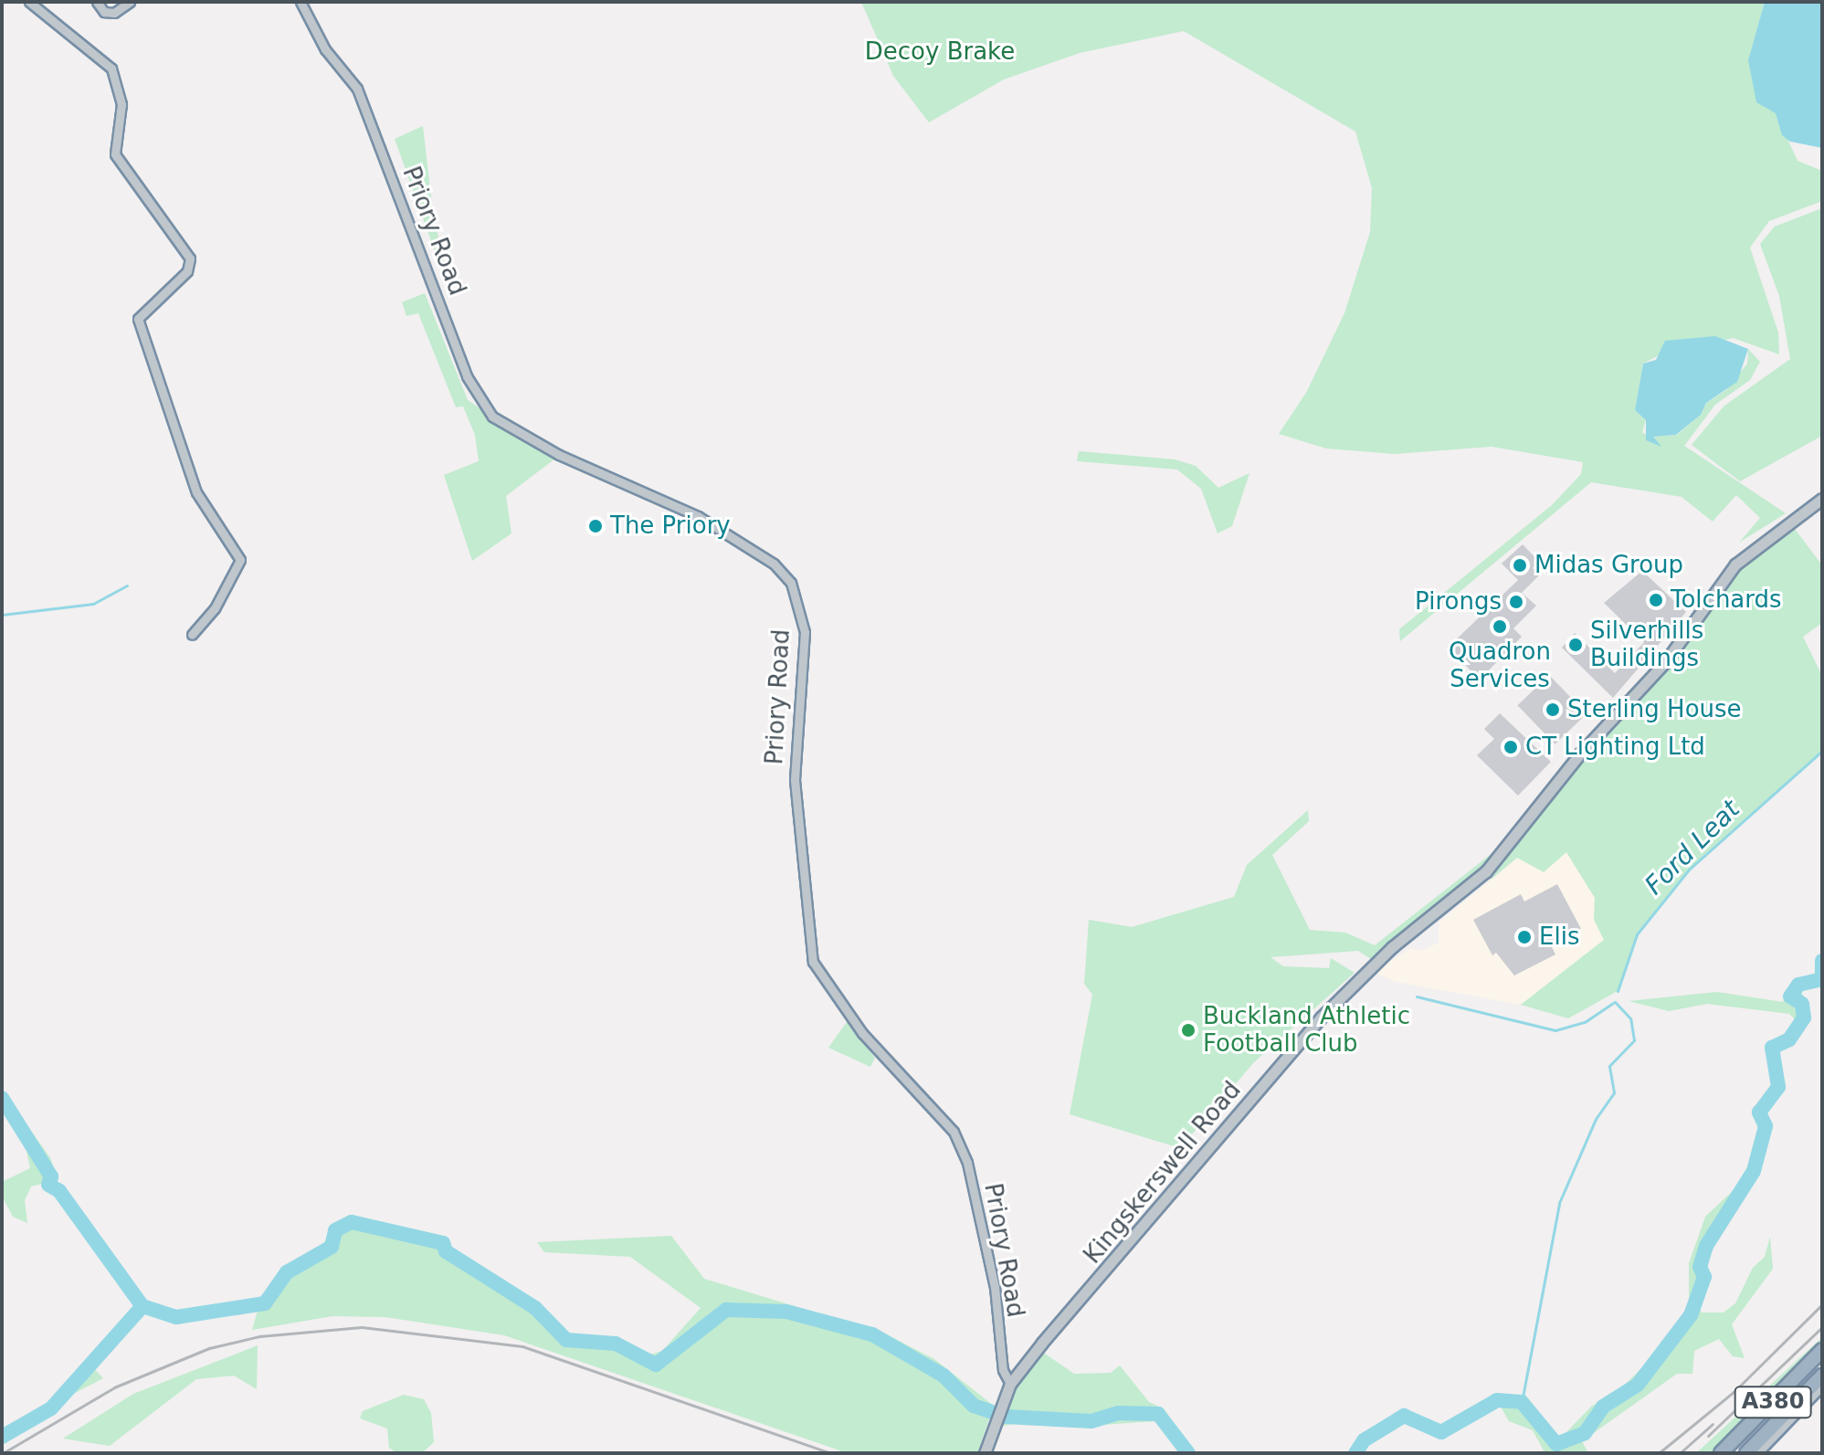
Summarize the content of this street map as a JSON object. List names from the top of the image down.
{
  "streets": {
    "highway": ["A380"],
    "street": ["Priory Road", "Kingskerswell Road"]
  },
  "crossings": [
    ["Priory Road", "Kingskerswell Road"]
  ],
  "water": ["Ford Leat"],
  "parks": ["Decoy Brake"],
  "places": [
    "The Priory",
    "Midas Group",
    "Tolchards",
    "Pirongs",
    "Quadron Services",
    "Silverhills Buildings",
    "Sterling House",
    "CT Lighting Ltd",
    "Elis",
    "Buckland Athletic Football Club"
  ]
}
